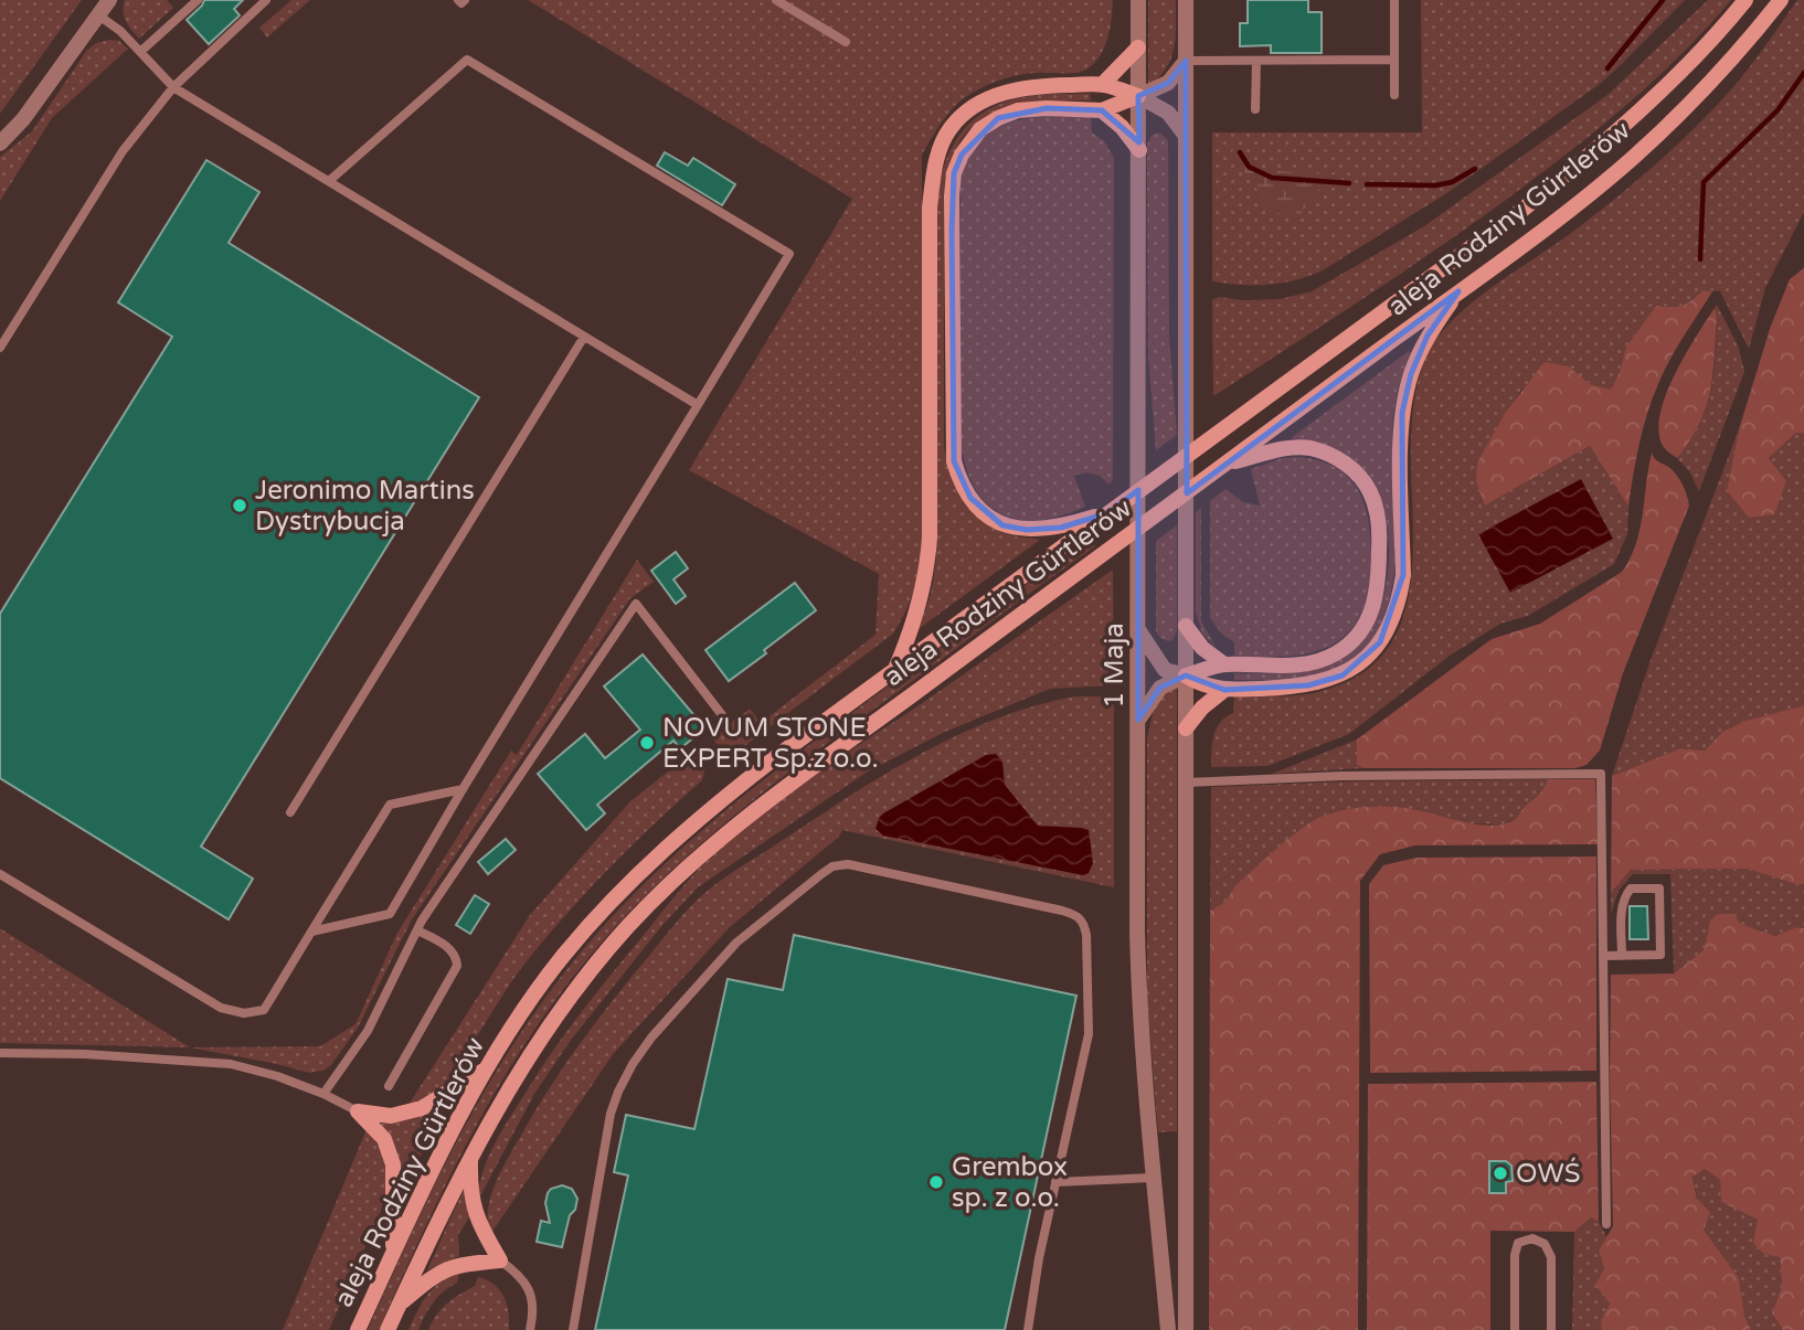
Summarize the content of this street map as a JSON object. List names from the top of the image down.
{
  "streets": {
    "main road": ["aleja Rodziny Gürtlerów"],
    "street": ["1 Maja"]
  },
  "places": [
    "Jeronimo Martins Dystrybucja",
    "NOVUM STONE EXPERT Sp.z o.o.",
    "OWŚ",
    "Grembox sp. z o.o."
  ]
}
